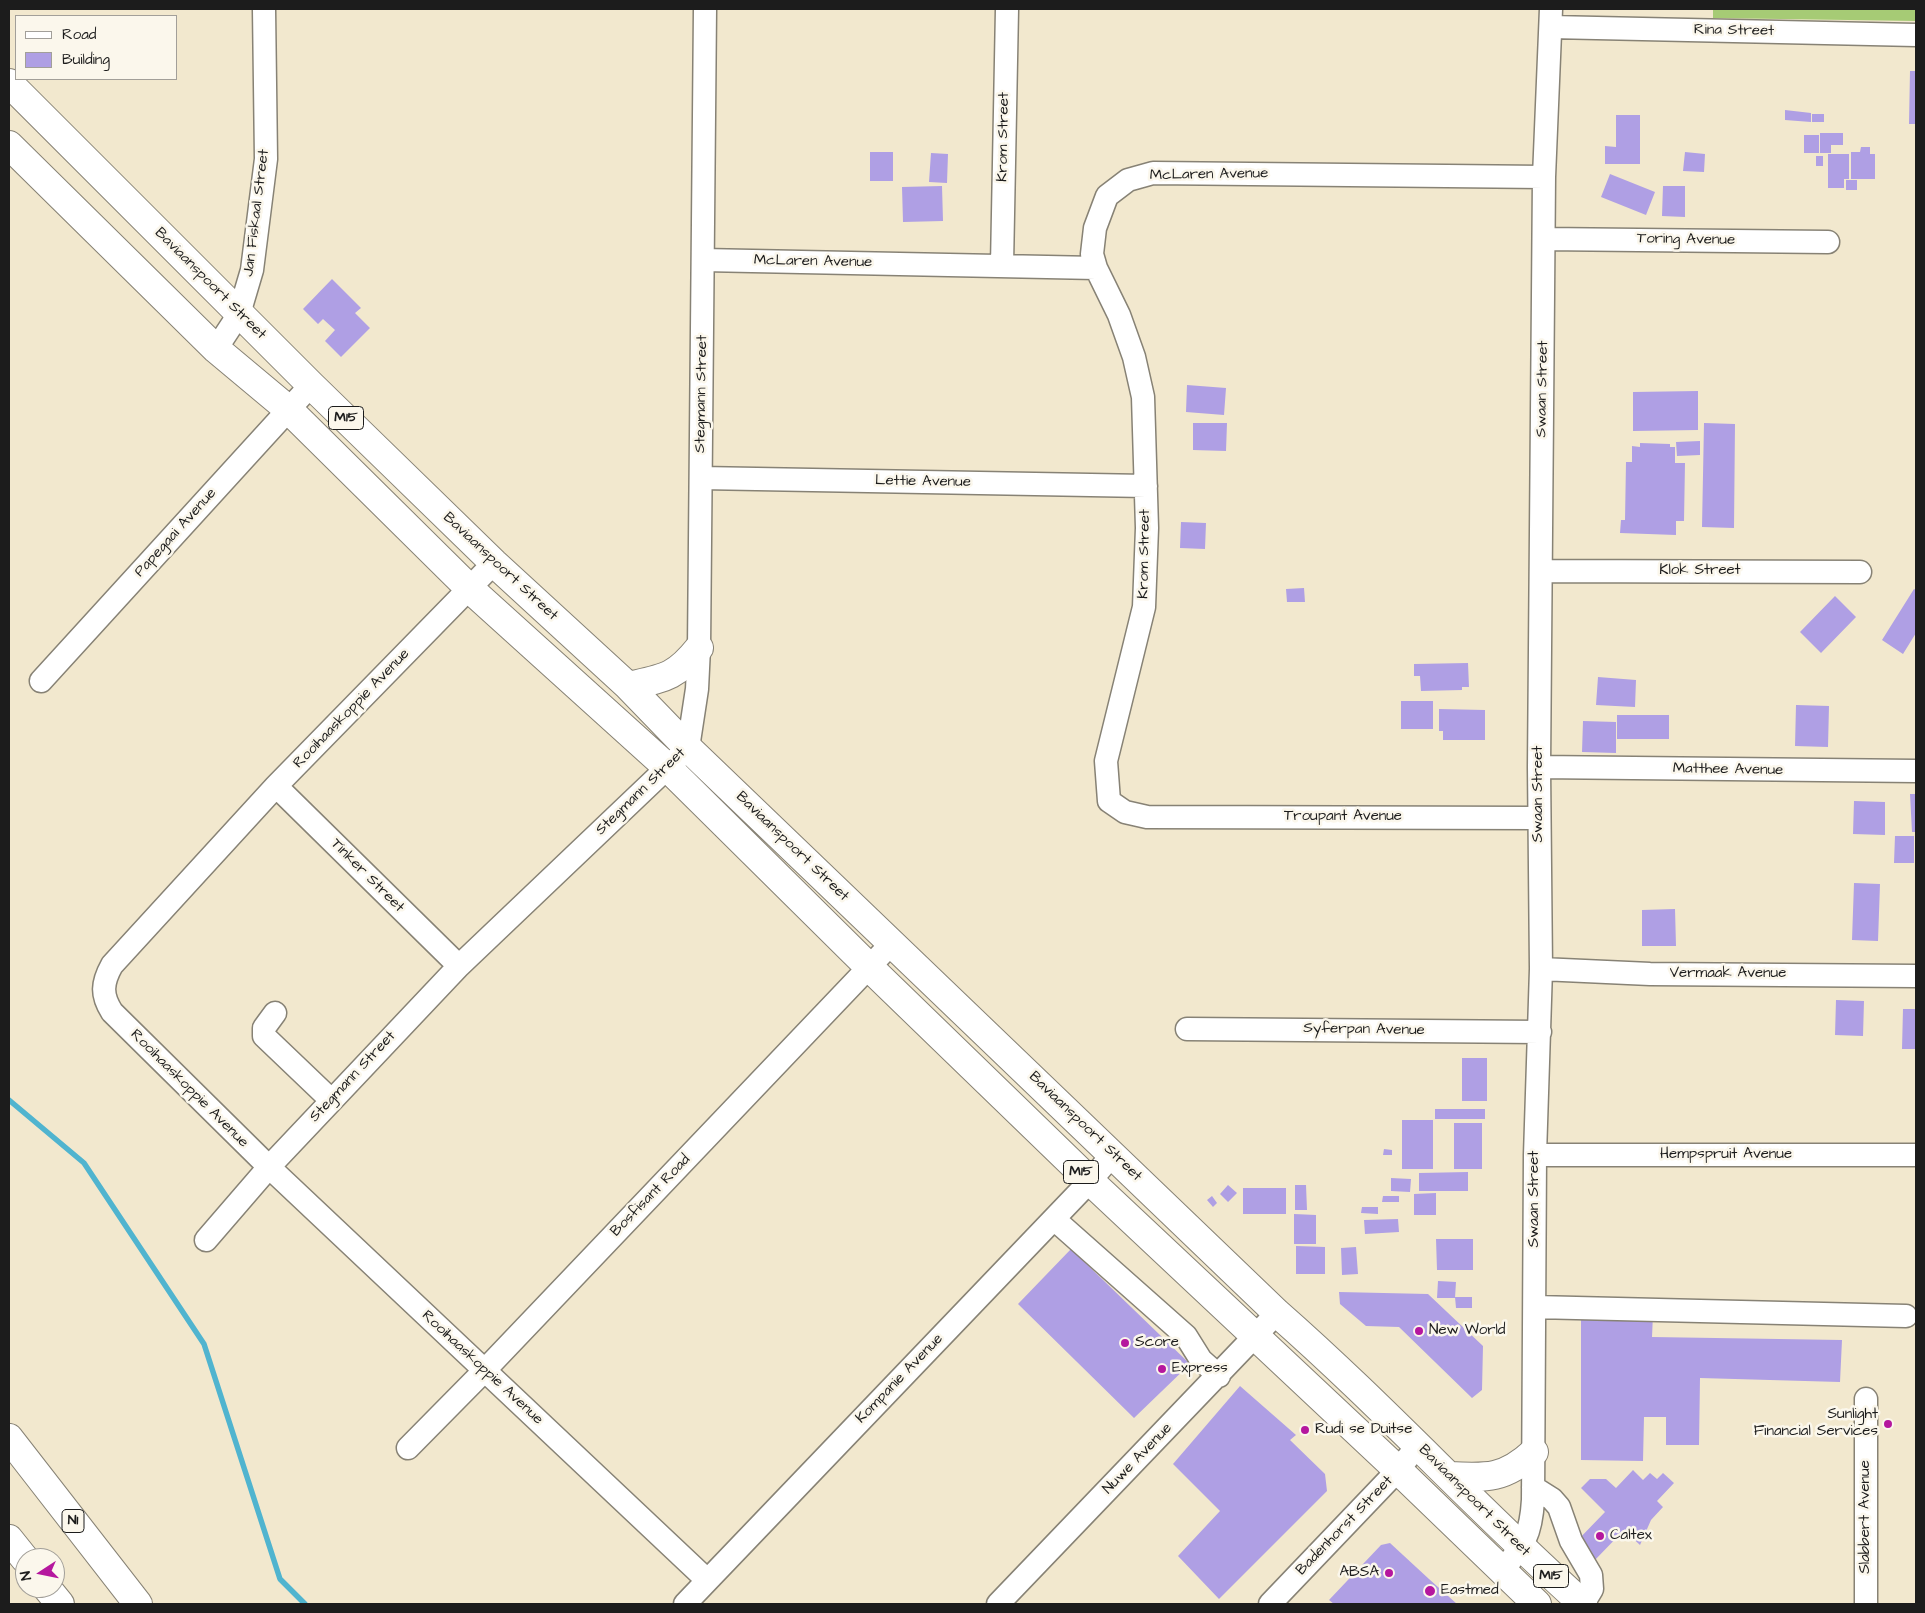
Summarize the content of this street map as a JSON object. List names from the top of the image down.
{
  "streets": {
    "main road": ["Baviaanspoort Street", "M15", "N1"],
    "street": [
      "Rina Street",
      "Krom Street",
      "McLaren Avenue",
      "Jan Fiskaal Street",
      "Toring Avenue",
      "Swaan Street",
      "Stegmann Street",
      "Lettie Avenue",
      "Papegaai Avenue",
      "Klok Street",
      "Rooihaaskoppie Avenue",
      "Matthee Avenue",
      "Troupant Avenue",
      "Tinker Street",
      "Vermaak Avenue",
      "Syferpan Avenue",
      "Hempspruit Avenue",
      "Bosfisant Road",
      "Kompanie Avenue",
      "Nuwe Avenue",
      "Slabbert Avenue",
      "Badenhorst Street"
    ]
  },
  "crossings": [
    ["Rina Street", "Swaan Street"],
    ["Krom Street", "McLaren Avenue"],
    ["Krom Street", "Lettie Avenue"],
    ["Krom Street", "Troupant Avenue"],
    ["McLaren Avenue", "Swaan Street"],
    ["McLaren Avenue", "Stegmann Street"],
    ["Jan Fiskaal Street", "Baviaanspoort Street"],
    ["Toring Avenue", "Swaan Street"],
    ["Baviaanspoort Street", "Swaan Street"],
    ["Baviaanspoort Street", "Stegmann Street"],
    ["Baviaanspoort Street", "Papegaai Avenue"],
    ["Baviaanspoort Street", "Rooihaaskoppie Avenue"],
    ["Baviaanspoort Street", "Bosfisant Road"],
    ["Baviaanspoort Street", "Kompanie Avenue"],
    ["Baviaanspoort Street", "Nuwe Avenue"],
    ["Baviaanspoort Street", "Badenhorst Street"],
    ["Swaan Street", "Klok Street"],
    ["Swaan Street", "Matthee Avenue"],
    ["Swaan Street", "Troupant Avenue"],
    ["Swaan Street", "Vermaak Avenue"],
    ["Swaan Street", "Syferpan Avenue"],
    ["Swaan Street", "Hempspruit Avenue"],
    ["Stegmann Street", "Lettie Avenue"],
    ["Stegmann Street", "Rooihaaskoppie Avenue"],
    ["Stegmann Street", "Tinker Street"],
    ["Rooihaaskoppie Avenue", "Tinker Street"],
    ["Rooihaaskoppie Avenue", "Bosfisant Road"],
    ["Rooihaaskoppie Avenue", "Kompanie Avenue"]
  ],
  "places": [
    "New World",
    "Score",
    "Express",
    "Sunlight Financial Services",
    "Rudi se Duitse",
    "Caltex",
    "ABSA",
    "Eastmed"
  ],
  "legend": ["Road", "Building"],
  "north": "left"
}
